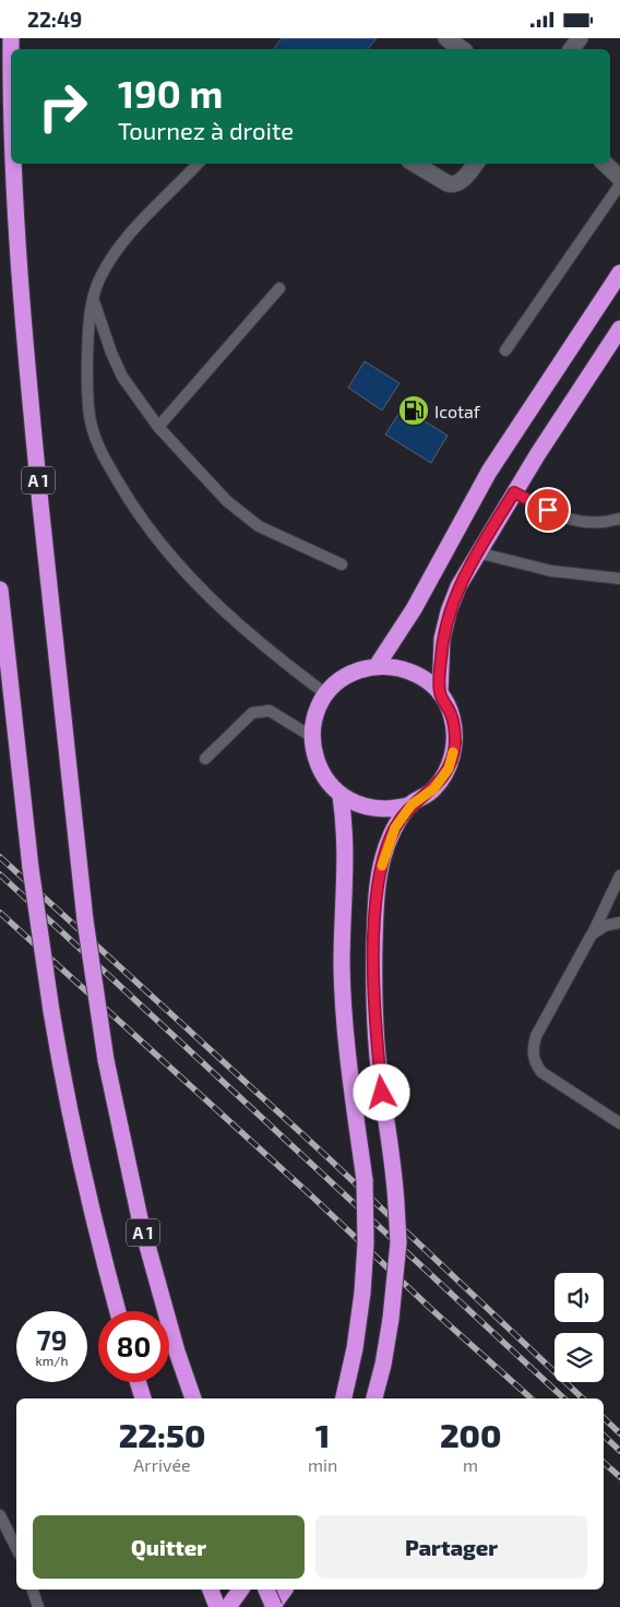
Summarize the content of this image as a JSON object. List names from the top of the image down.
{
  "streets": {
    "highway": ["A 1"]
  },
  "places": {
    "fuel station": ["Icotaf"]
  },
  "page": {
    "status": "22:49",
    "turn": ["190 m", "Tournez à droite"],
    "speed": "79 km/h",
    "limit": "80",
    "eta": [
      "22:50",
      "Arrivée",
      "1",
      "min",
      "200",
      "m"
    ],
    "buttons": ["Quitter", "Partager"]
  }
}
